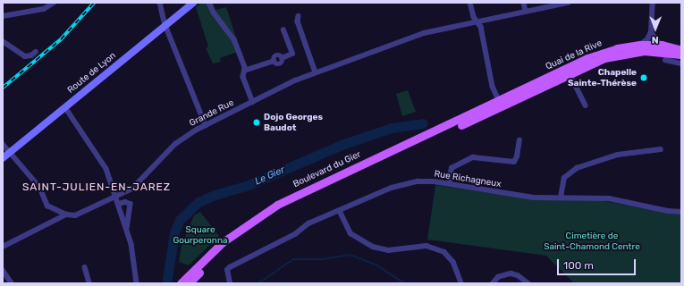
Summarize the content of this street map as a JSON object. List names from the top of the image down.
{
  "streets": {
    "main road": ["Quai de la Rive", "Route de Lyon", "Boulevard du Gier"],
    "street": ["Grande Rue", "Rue Richagneux"]
  },
  "crossings": [
    ["Quai de la Rive", "Boulevard du Gier"]
  ],
  "districts": ["SAINT-JULIEN-EN-JAREZ"],
  "water": ["Le Gier"],
  "parks": ["Square Gourperonna", "Cimetière de Saint-Chamond Centre"],
  "places": ["Chapelle Sainte-Thérèse", "Dojo Georges Baudot"],
  "scale_bar": "100 m",
  "north": "bottom"
}
